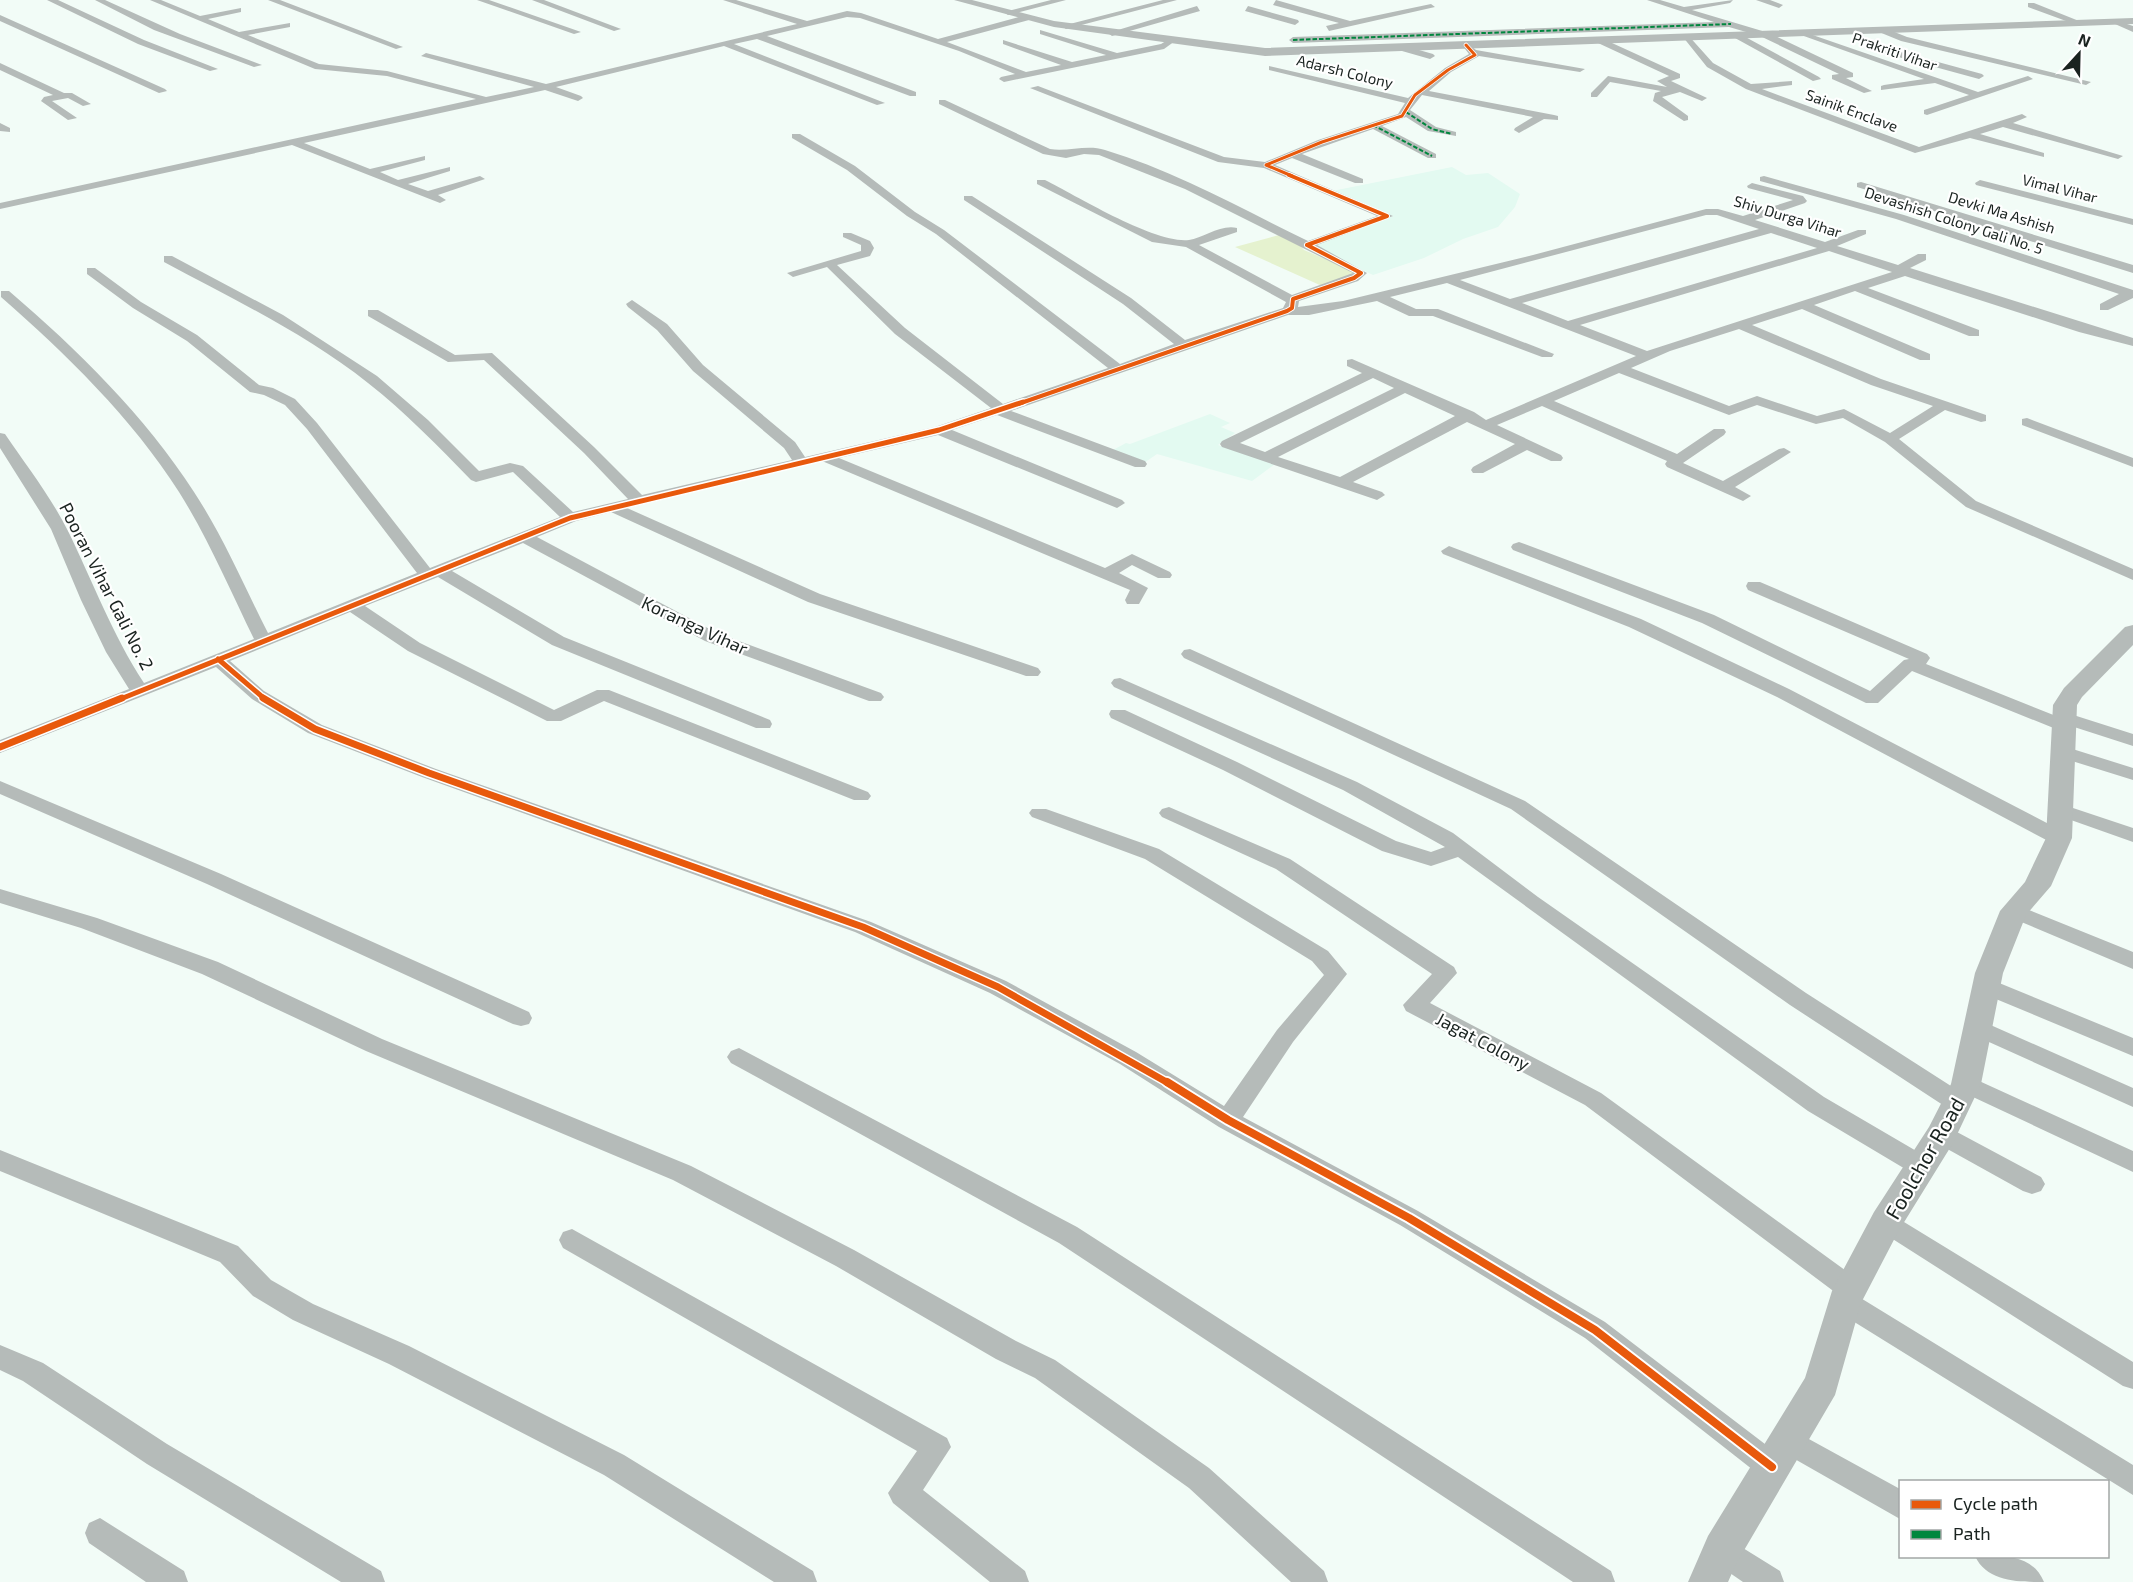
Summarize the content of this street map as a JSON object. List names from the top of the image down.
{
  "streets": {
    "street": [
      "Prakriti Vihar",
      "Adarsh Colony",
      "Sainik Enclave",
      "Vimal Vihar",
      "Devki Ma Ashish",
      "Shiv Durga Vihar",
      "Devashish Colony Gali No. 5",
      "Pooran Vihar Gali No. 2",
      "Koranga Vihar",
      "Jagat Colony",
      "Foolchor Road"
    ]
  },
  "crossings": [
    ["Jagat Colony", "Foolchor Road"]
  ],
  "legend": ["Cycle path", "Path"],
  "north": "top"
}
